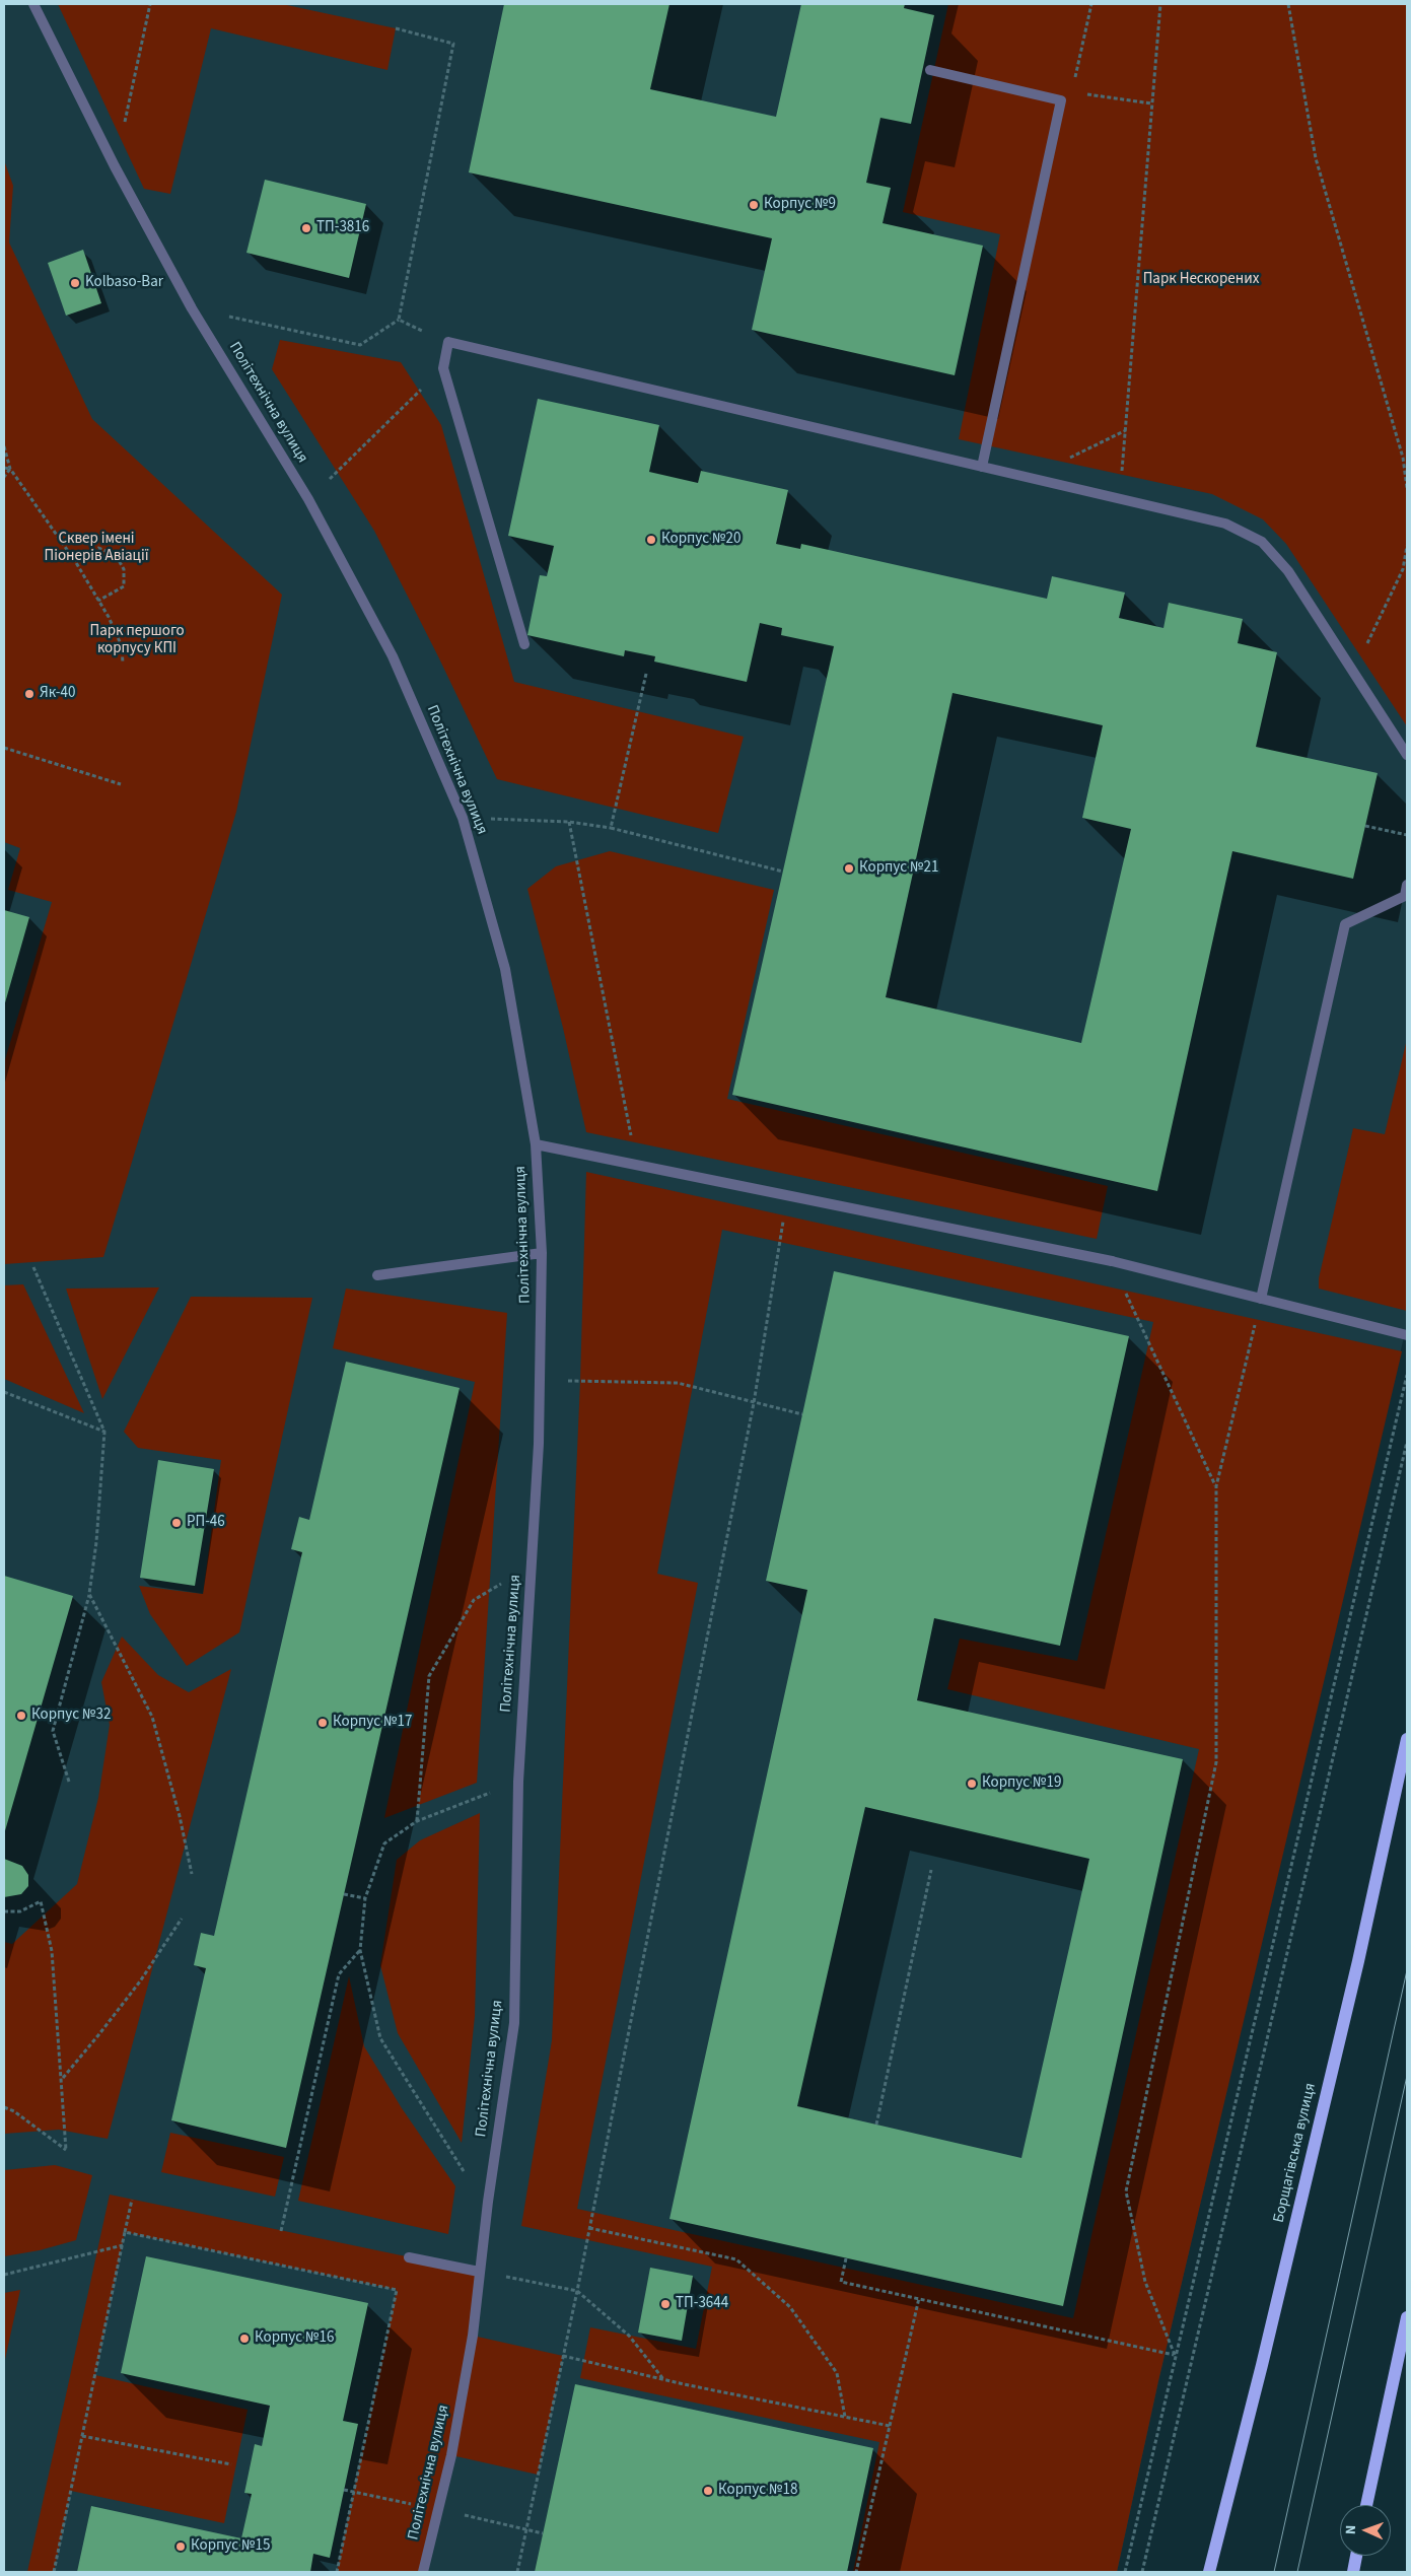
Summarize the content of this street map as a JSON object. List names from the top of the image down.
{
  "streets": {
    "main road": ["Борщагівська вулиця"],
    "street": ["Політехнічна вулиця"]
  },
  "parks": ["Парк Нескорених", "Сквер імені Піонерів Авіації", "Парк першого корпусу КПІ"],
  "places": [
    "Корпус №9",
    "ТП-3816",
    "Kolbaso-Bar",
    "Корпус №20",
    "Як-40",
    "Корпус №21",
    "РП-46",
    "Корпус №32",
    "Корпус №17",
    "Корпус №19",
    "ТП-3644",
    "Корпус №16",
    "Корпус №18",
    "Корпус №15"
  ],
  "north": "left"
}
